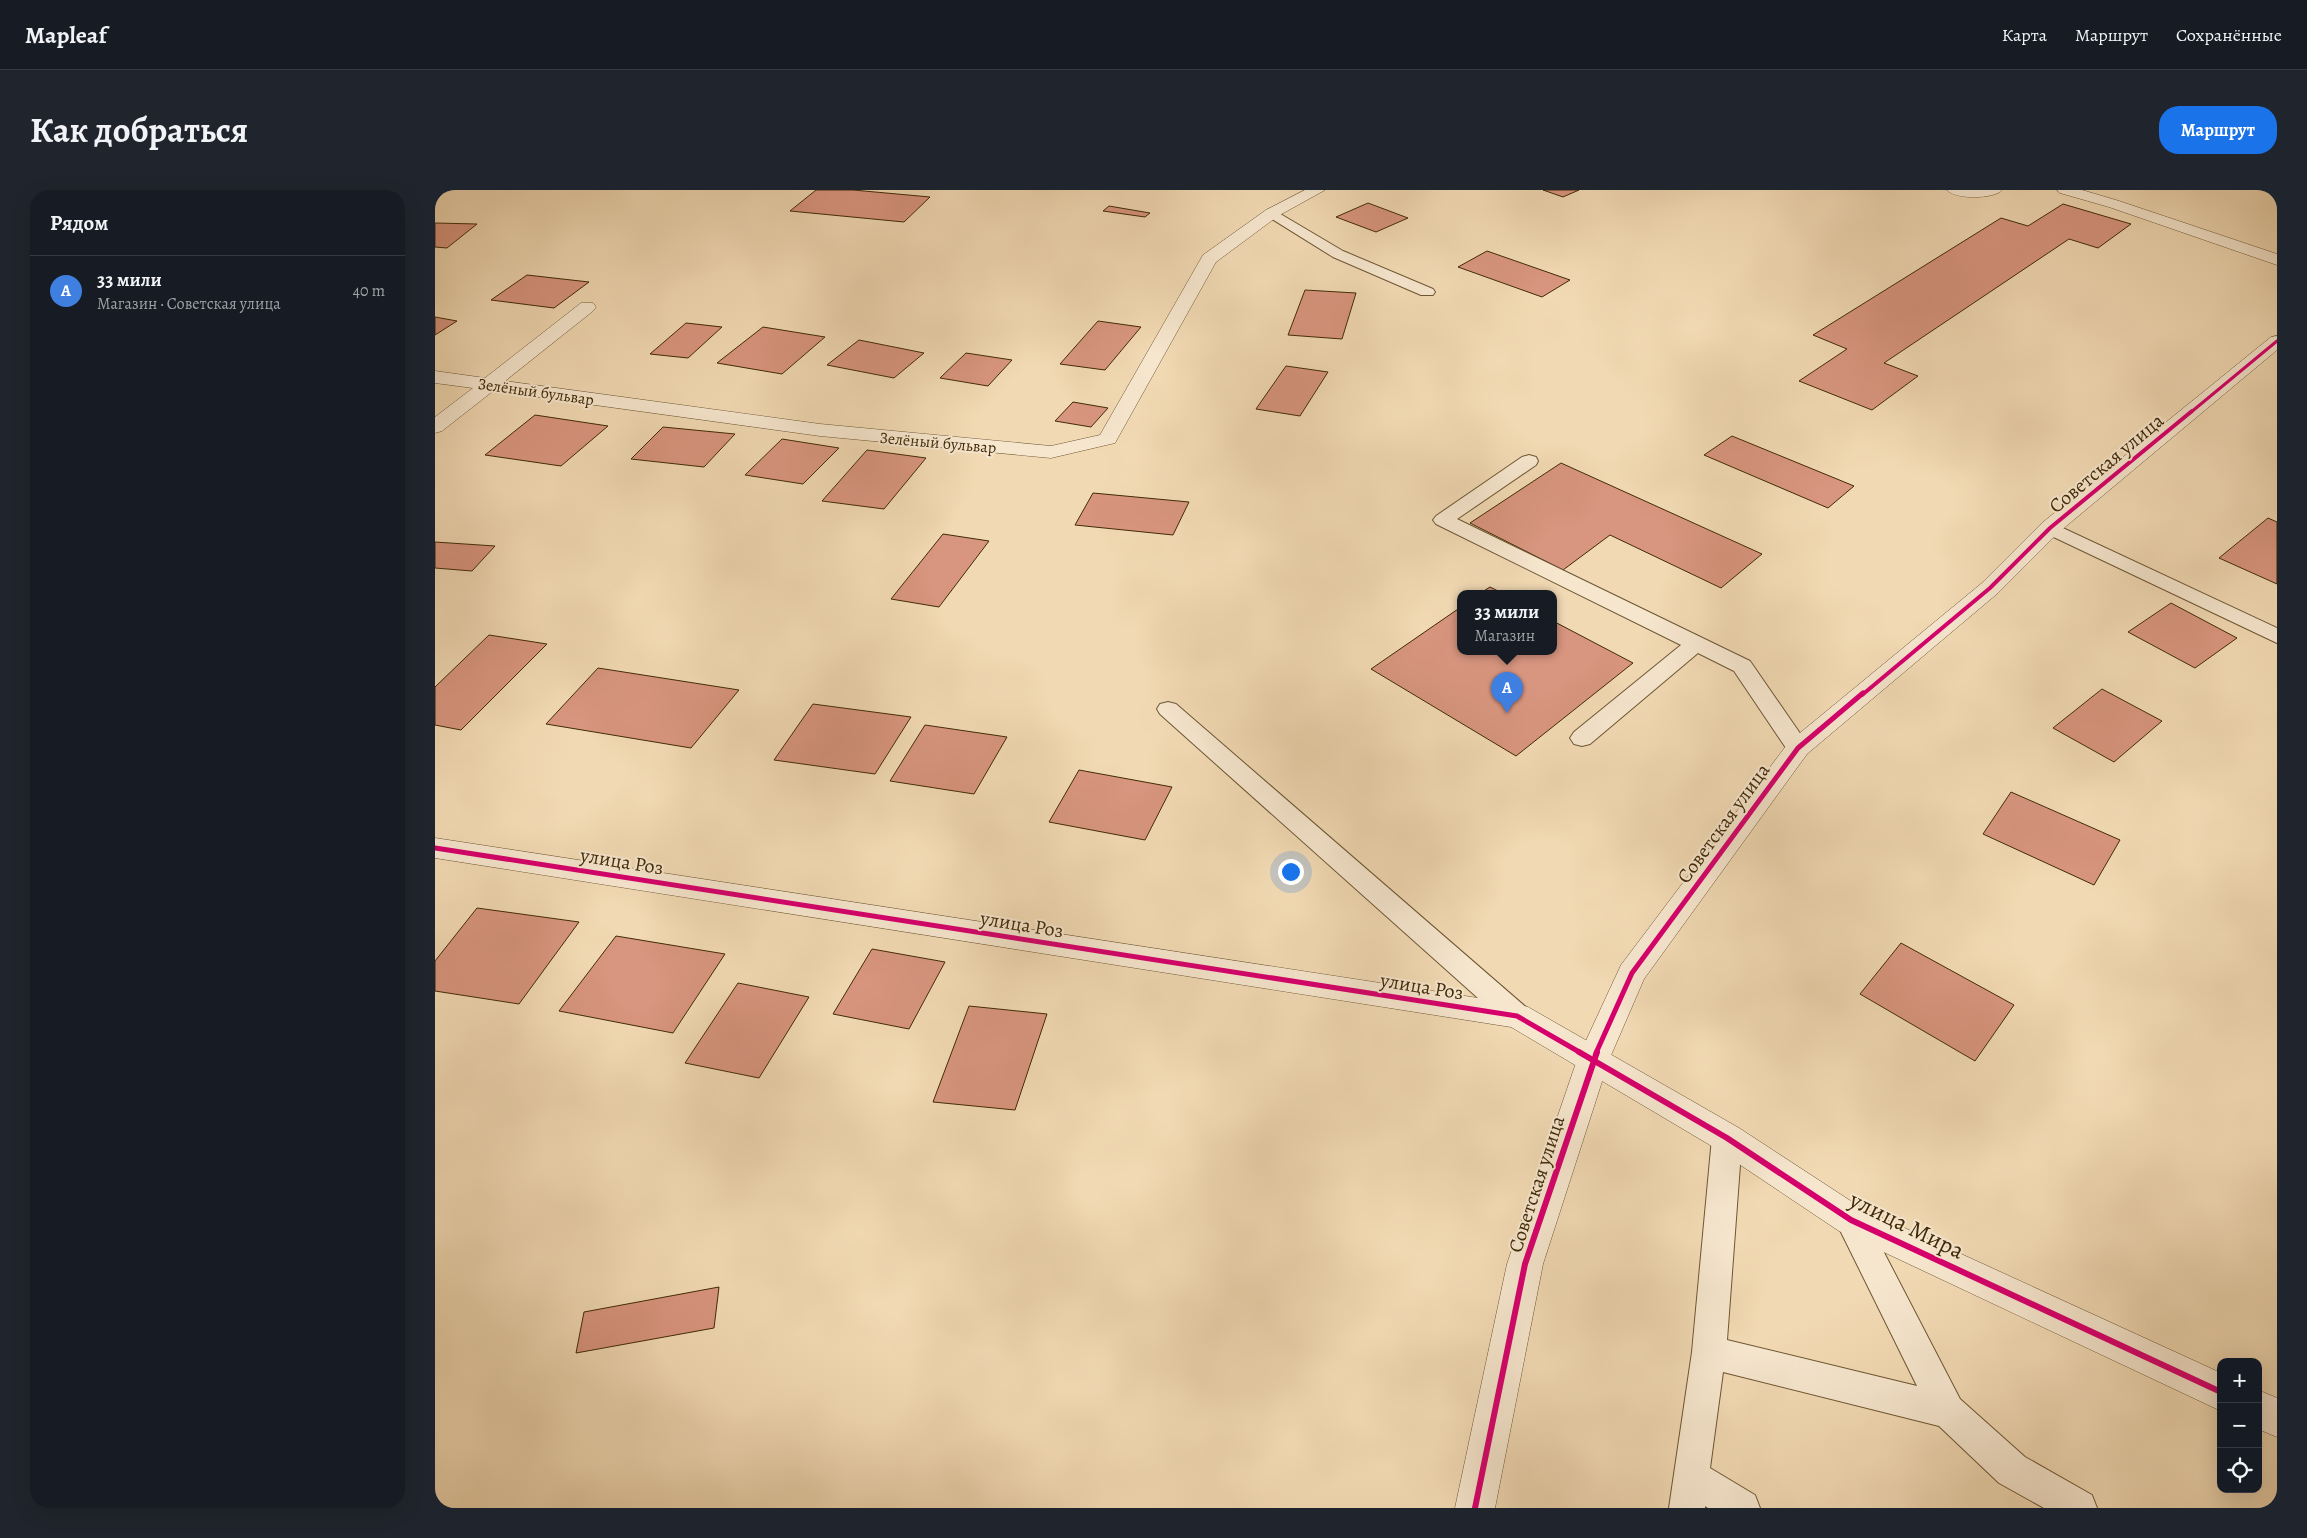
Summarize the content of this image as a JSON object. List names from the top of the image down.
{
  "streets": {
    "street": [
      "Зелёный бульвар",
      "Советская улица",
      "улица Роз",
      "улица Мира"
    ]
  },
  "crossings": [
    ["Советская улица", "улица Роз"],
    ["Советская улица", "улица Мира"],
    ["улица Роз", "улица Мира"]
  ],
  "page": {
    "header": "Mapleaf",
    "nav": ["Карта", "Маршрут", "Сохранённые"],
    "title": "Как добраться",
    "buttons": "Маршрут",
    "heading": "Рядом",
    "list": [
      {
        "mark": "A",
        "name": "33 мили",
        "note": "Магазин · Советская улица",
        "value": "40 m"
      }
    ],
    "popup": ["33 мили", "Магазин"],
    "pins": "A",
    "map_buttons": ["+", "−"]
  }
}
